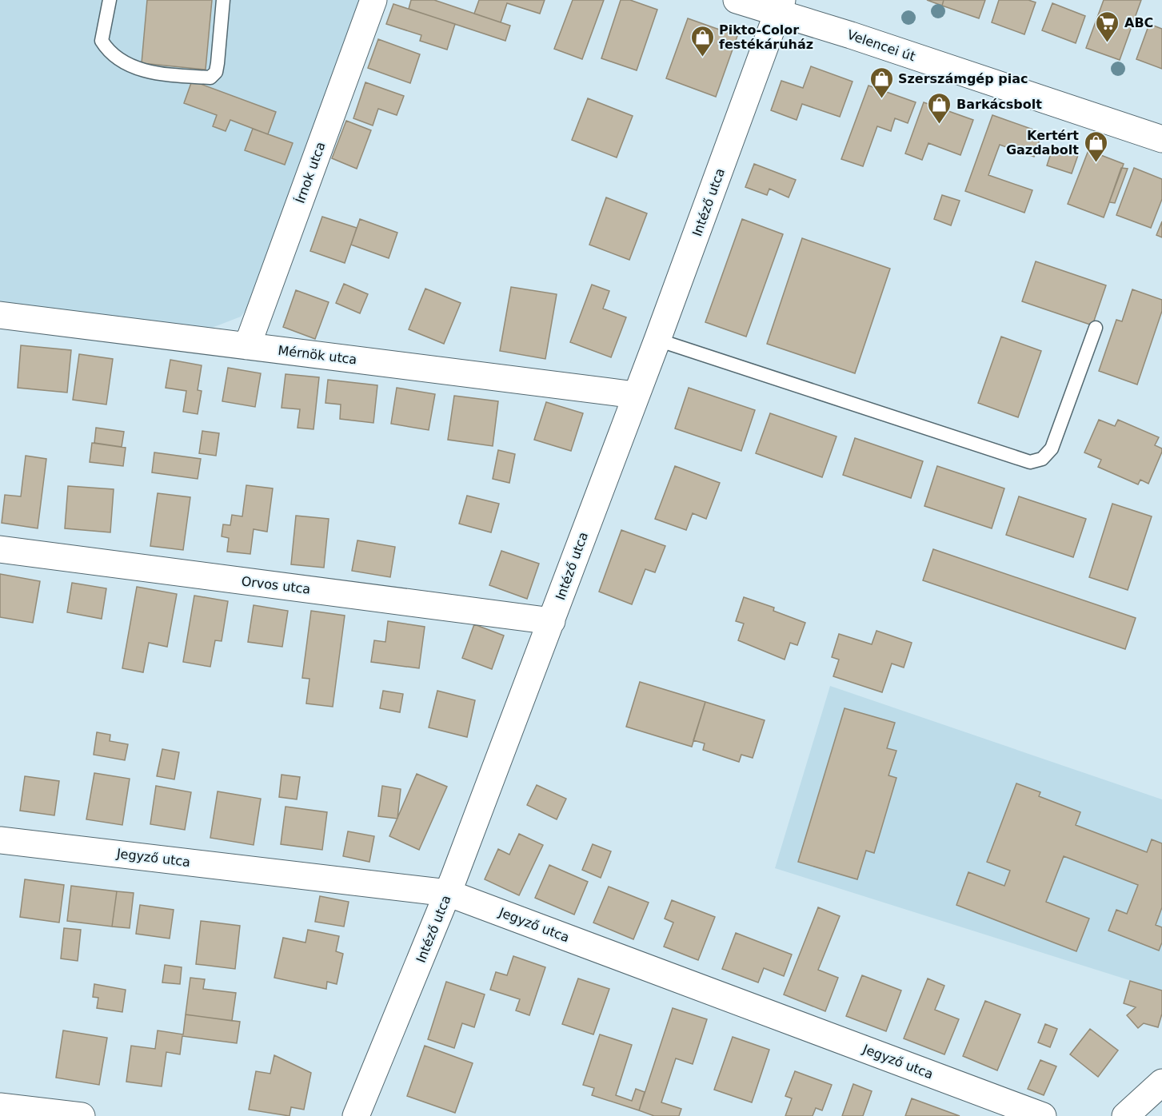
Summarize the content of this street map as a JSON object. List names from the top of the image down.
{
  "streets": {
    "street": [
      "Velencei út",
      "Írnok utca",
      "Intéző utca",
      "Mérnök utca",
      "Orvos utca",
      "Jegyző utca"
    ]
  },
  "crossings": [
    ["Velencei út", "Intéző utca"],
    ["Írnok utca", "Mérnök utca"],
    ["Intéző utca", "Mérnök utca"],
    ["Intéző utca", "Orvos utca"],
    ["Intéző utca", "Jegyző utca"]
  ],
  "places": {
    "supermarket": ["ABC"],
    "shop": [
      "Pikto-Color festékáruház",
      "Szerszámgép piac",
      "Barkácsbolt",
      "Kertért Gazdabolt"
    ]
  }
}
